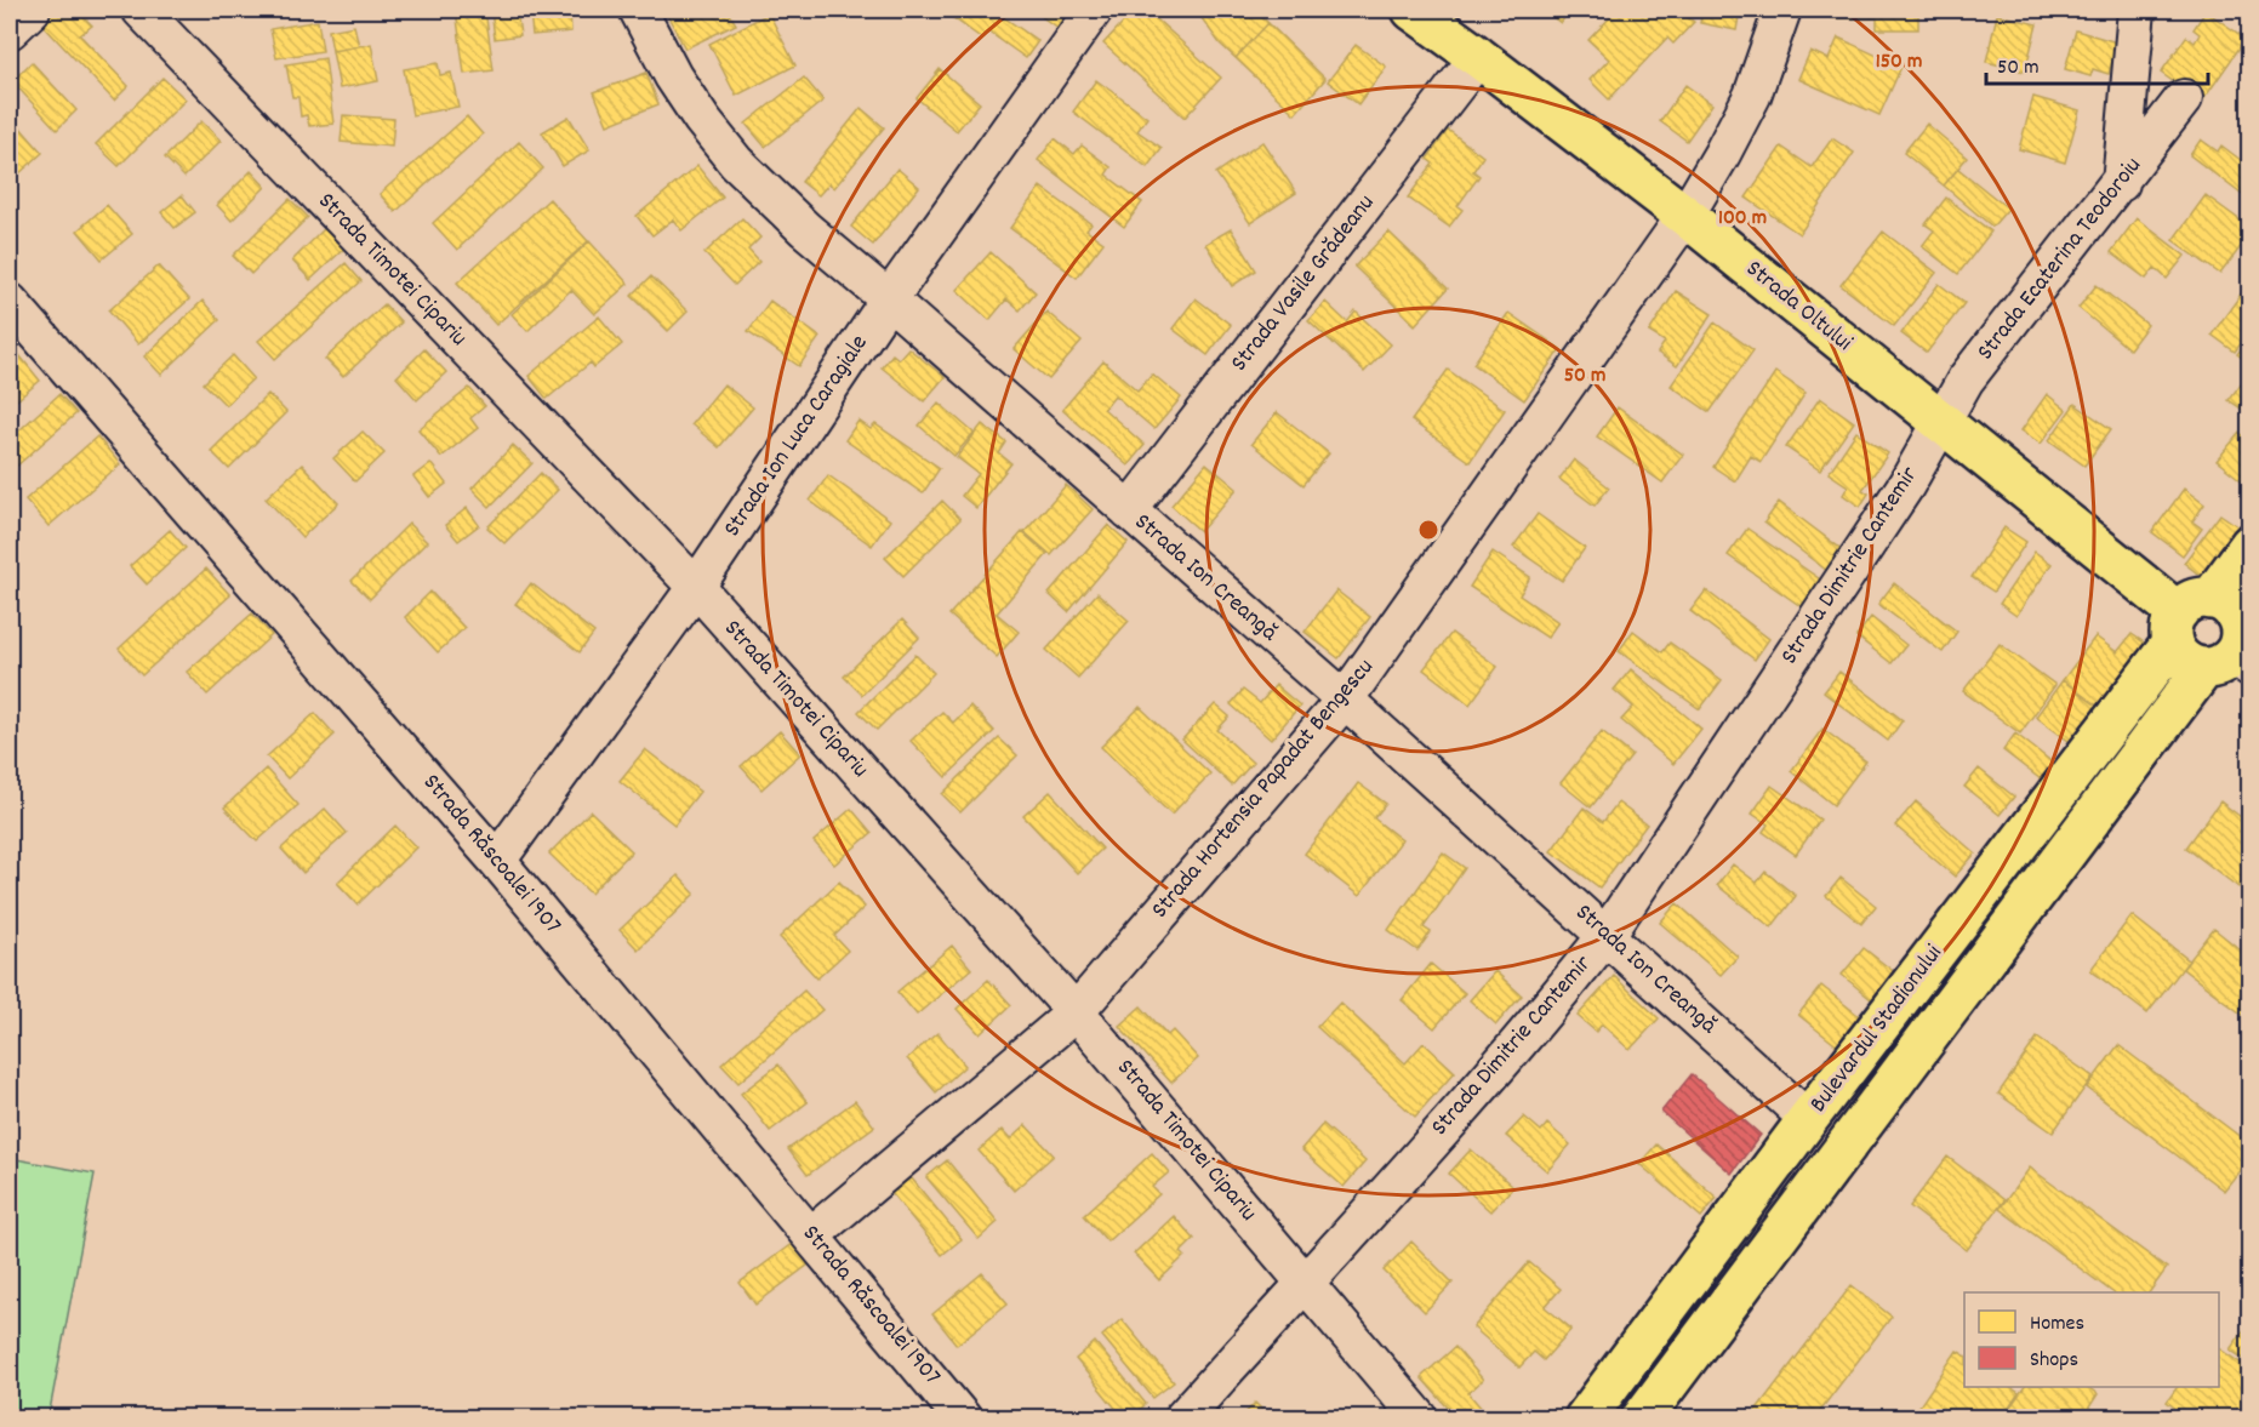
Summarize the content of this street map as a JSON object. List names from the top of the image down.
{
  "streets": {
    "main road": ["Strada Oltului", "Bulevardul Stadionului"],
    "street": [
      "Strada Ecaterina Teodoroiu",
      "Strada Timotei Cipariu",
      "Strada Vasile Grădeanu",
      "Strada Ion Luca Caragiale",
      "Strada Dimitrie Cantemir",
      "Strada Ion Creangă",
      "Strada Hortensia Papadat Bengescu",
      "Strada Răscoalei 1907"
    ]
  },
  "crossings": [
    ["Strada Ecaterina Teodoroiu", "Strada Oltului"],
    ["Strada Ecaterina Teodoroiu", "Strada Dimitrie Cantemir"],
    ["Strada Timotei Cipariu", "Strada Ion Luca Caragiale"],
    ["Strada Timotei Cipariu", "Strada Dimitrie Cantemir"],
    ["Strada Timotei Cipariu", "Strada Hortensia Papadat Bengescu"],
    ["Strada Vasile Grădeanu", "Strada Oltului"],
    ["Strada Vasile Grădeanu", "Strada Ion Creangă"],
    ["Strada Oltului", "Strada Dimitrie Cantemir"],
    ["Strada Oltului", "Strada Hortensia Papadat Bengescu"],
    ["Strada Oltului", "Bulevardul Stadionului"],
    ["Strada Ion Luca Caragiale", "Strada Ion Creangă"],
    ["Strada Ion Luca Caragiale", "Strada Răscoalei 1907"],
    ["Strada Dimitrie Cantemir", "Strada Ion Creangă"],
    ["Strada Ion Creangă", "Strada Hortensia Papadat Bengescu"],
    ["Strada Ion Creangă", "Bulevardul Stadionului"],
    ["Strada Hortensia Papadat Bengescu", "Strada Răscoalei 1907"]
  ],
  "legend": ["Homes", "Shops"],
  "scale_bar": "50 m",
  "rings": ["150 m", "100 m", "50 m"]
}
